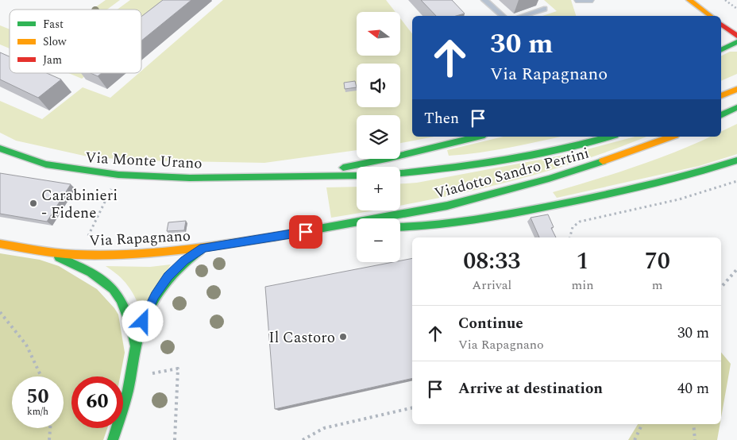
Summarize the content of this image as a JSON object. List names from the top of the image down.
{
  "streets": {
    "main road": ["Via Monte Urano", "Viadotto Sandro Pertini", "Via Rapagnano"]
  },
  "crossings": [
    ["Viadotto Sandro Pertini", "Via Rapagnano"]
  ],
  "places": ["Carabinieri - Fidene", "Il Castoro"],
  "legend": ["Fast", "Slow", "Jam"],
  "north": "left",
  "page": {
    "map_buttons": ["+", "−"],
    "turn": ["30 m", "Via Rapagnano"],
    "then": "Then",
    "eta": [
      "08:33",
      "Arrival",
      "1",
      "min",
      "70",
      "m"
    ],
    "list": [
      {
        "name": "Continue",
        "note": "Via Rapagnano",
        "value": "30 m"
      },
      {
        "name": "Arrive at destination",
        "value": "40 m"
      }
    ],
    "speed": "50 km/h",
    "limit": "60"
  }
}
